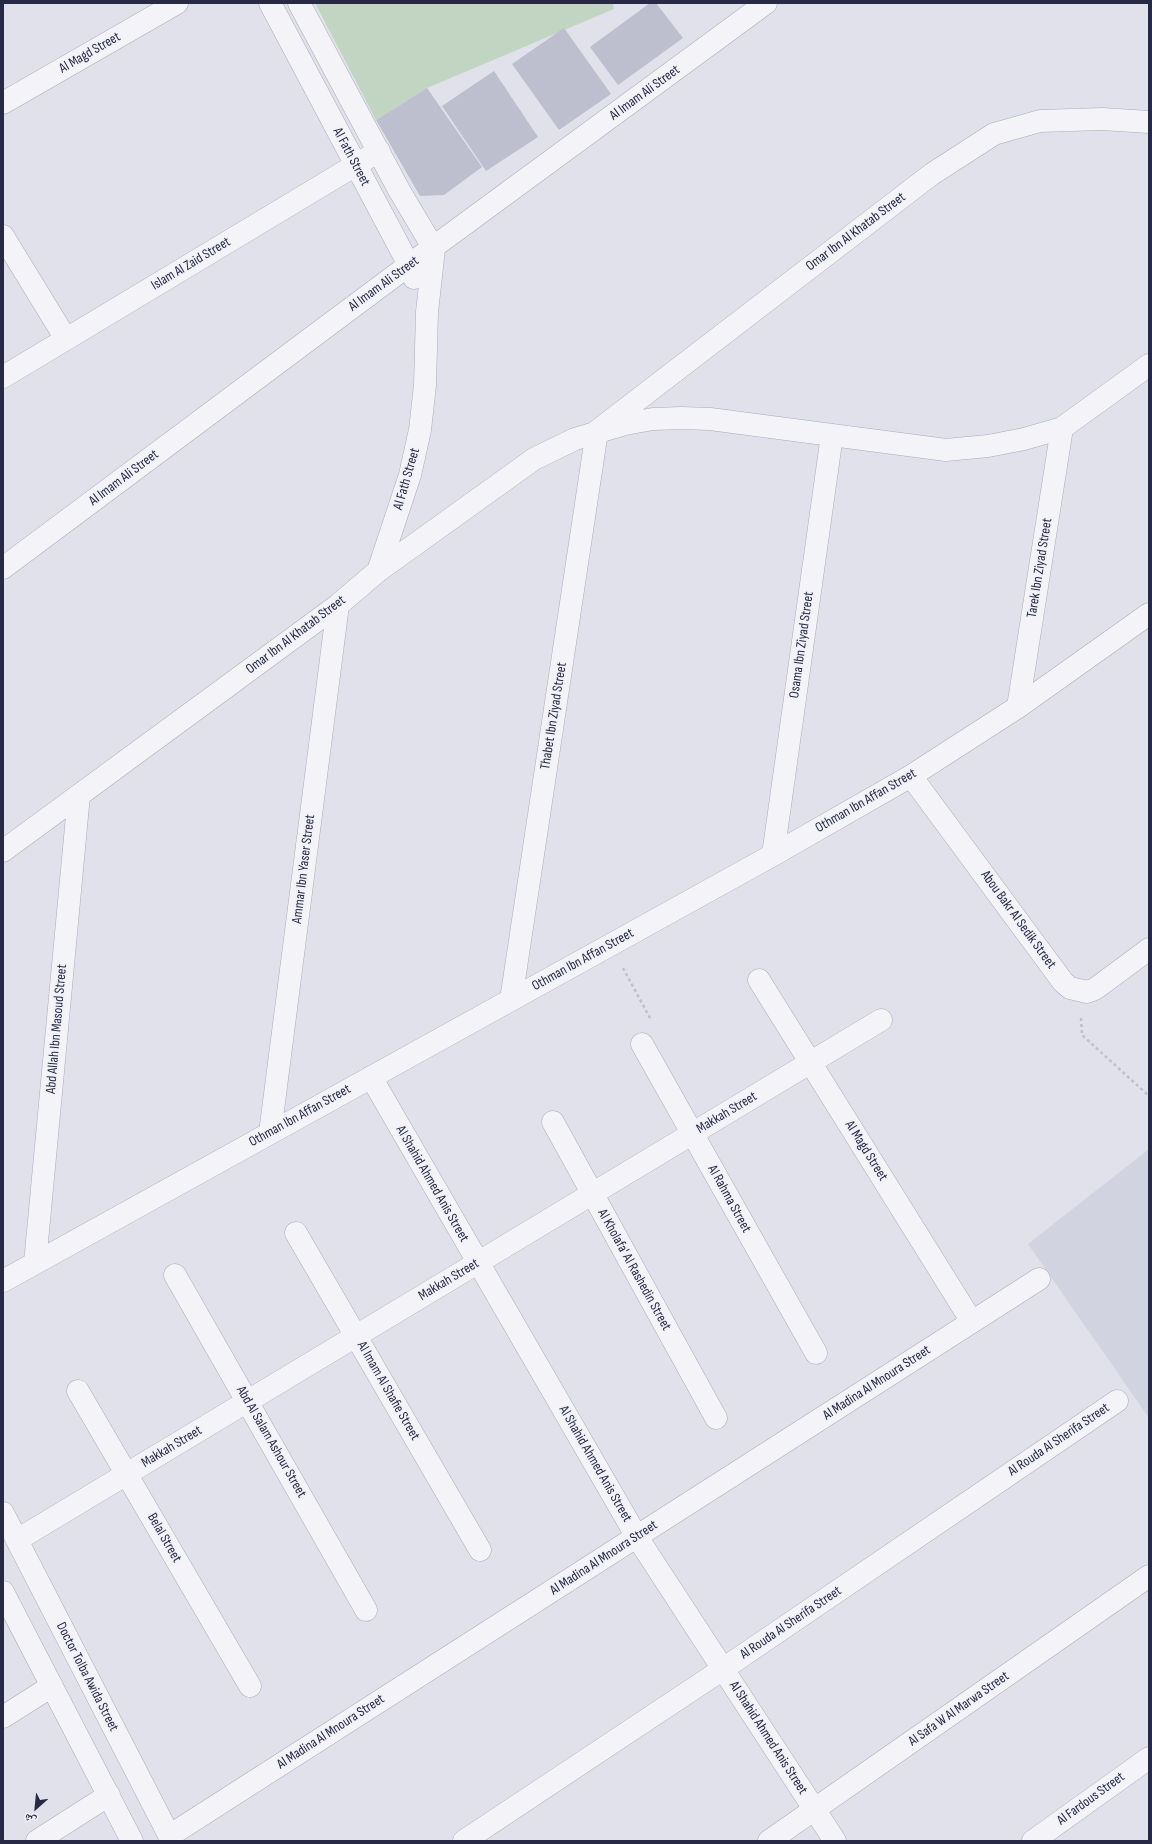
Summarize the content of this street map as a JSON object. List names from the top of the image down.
{
  "streets": {
    "street": [
      "Al Magd Street",
      "Al Imam Ali Street",
      "Al Fath Street",
      "Omar Ibn Al Khatab Street",
      "Islam Al Zaid Street",
      "Tarek Ibn Ziyad Street",
      "Osama Ibn Ziyad Street",
      "Thabet Ibn Ziyad Street",
      "Othman Ibn Affan Street",
      "Ammar Ibn Yaser Street",
      "Abou Bakr Al Sedik Street",
      "Abd Allah Ibn Masoud Street",
      "Makkah Street",
      "Al Shahid Ahmed Anis Street",
      "Al Rahma Street",
      "Al Kholafa' Al Rashedin Street",
      "Al Madina Al Mnoura Street",
      "Al Imam Al Shafie Street",
      "Al Rouda Al Sherifa Street",
      "Abd Al Salam Ashour Street",
      "Belal Street",
      "Doctor Tolba Awida Street",
      "Al Safa W Al Marwa Street",
      "Al Fardous Street"
    ]
  },
  "crossings": [
    ["Al Magd Street", "Makkah Street"],
    ["Al Magd Street", "Al Madina Al Mnoura Street"],
    ["Al Imam Ali Street", "Al Fath Street"],
    ["Al Fath Street", "Omar Ibn Al Khatab Street"],
    ["Al Fath Street", "Islam Al Zaid Street"],
    ["Omar Ibn Al Khatab Street", "Tarek Ibn Ziyad Street"],
    ["Omar Ibn Al Khatab Street", "Osama Ibn Ziyad Street"],
    ["Omar Ibn Al Khatab Street", "Thabet Ibn Ziyad Street"],
    ["Omar Ibn Al Khatab Street", "Ammar Ibn Yaser Street"],
    ["Omar Ibn Al Khatab Street", "Abd Allah Ibn Masoud Street"],
    ["Tarek Ibn Ziyad Street", "Othman Ibn Affan Street"],
    ["Osama Ibn Ziyad Street", "Othman Ibn Affan Street"],
    ["Thabet Ibn Ziyad Street", "Othman Ibn Affan Street"],
    ["Othman Ibn Affan Street", "Ammar Ibn Yaser Street"],
    ["Othman Ibn Affan Street", "Abou Bakr Al Sedik Street"],
    ["Othman Ibn Affan Street", "Abd Allah Ibn Masoud Street"],
    ["Othman Ibn Affan Street", "Al Shahid Ahmed Anis Street"],
    ["Makkah Street", "Al Shahid Ahmed Anis Street"],
    ["Makkah Street", "Al Rahma Street"],
    ["Makkah Street", "Al Kholafa' Al Rashedin Street"],
    ["Makkah Street", "Al Imam Al Shafie Street"],
    ["Makkah Street", "Abd Al Salam Ashour Street"],
    ["Makkah Street", "Belal Street"],
    ["Makkah Street", "Doctor Tolba Awida Street"],
    ["Al Shahid Ahmed Anis Street", "Al Madina Al Mnoura Street"],
    ["Al Shahid Ahmed Anis Street", "Al Rouda Al Sherifa Street"],
    ["Al Shahid Ahmed Anis Street", "Al Safa W Al Marwa Street"],
    ["Al Madina Al Mnoura Street", "Doctor Tolba Awida Street"]
  ],
  "north": "bottom left"
}
